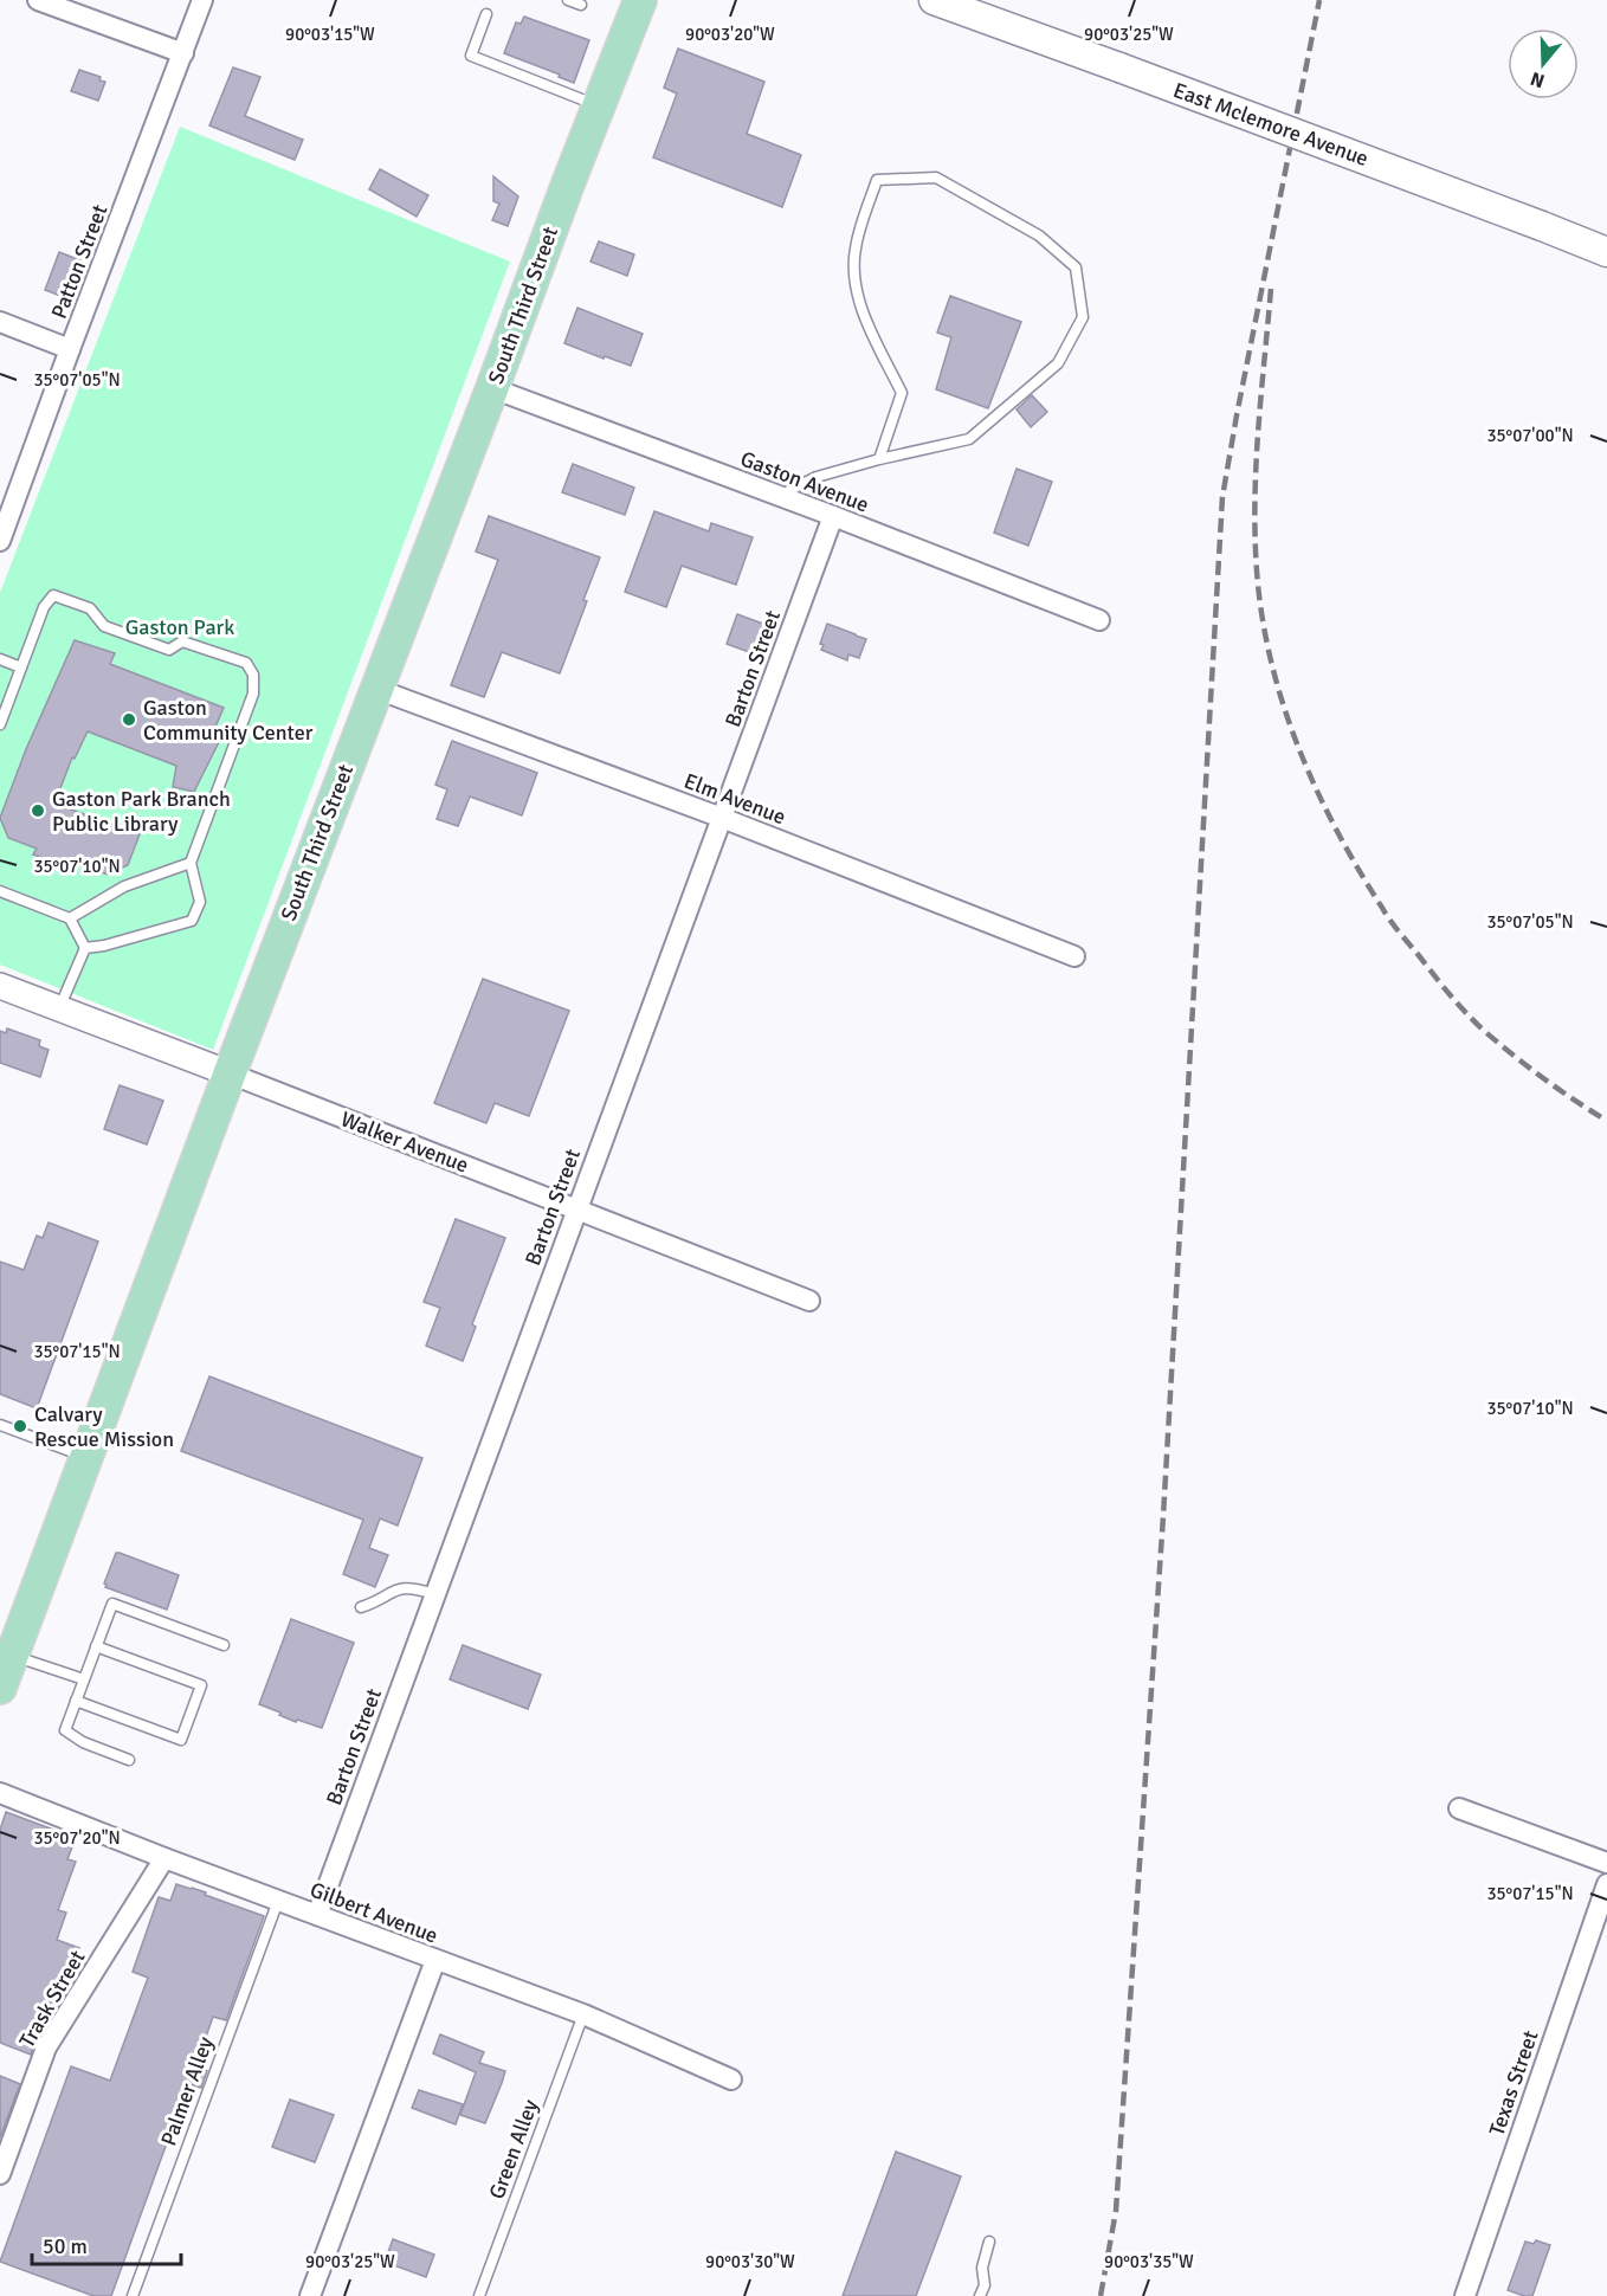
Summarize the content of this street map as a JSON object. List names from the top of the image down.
{
  "streets": {
    "main road": ["East Mclemore Avenue", "South Third Street"],
    "street": [
      "Patton Street",
      "Gaston Avenue",
      "Barton Street",
      "Elm Avenue",
      "Walker Avenue",
      "Gilbert Avenue",
      "Trask Street",
      "Texas Street"
    ],
    "lane": ["Palmer Alley", "Green Alley"]
  },
  "crossings": [
    ["South Third Street", "Gaston Avenue"],
    ["South Third Street", "Elm Avenue"],
    ["South Third Street", "Walker Avenue"],
    ["Gaston Avenue", "Barton Street"],
    ["Barton Street", "Elm Avenue"],
    ["Barton Street", "Walker Avenue"],
    ["Barton Street", "Gilbert Avenue"],
    ["Gilbert Avenue", "Trask Street"],
    ["Gilbert Avenue", "Palmer Alley"],
    ["Gilbert Avenue", "Green Alley"]
  ],
  "parks": ["Gaston Park"],
  "places": ["Gaston Community Center", "Gaston Park Branch Public Library", "Calvary Rescue Mission"],
  "scale_bar": "50 m",
  "north": "bottom",
  "coordinates": [
    "90°03'20\"W",
    "90°03'25\"W",
    "90°03'15\"W",
    "35°07'05\"N",
    "35°07'00\"N",
    "35°07'10\"N",
    "35°07'15\"N",
    "35°07'20\"N",
    "90°03'30\"W",
    "90°03'35\"W"
  ]
}
